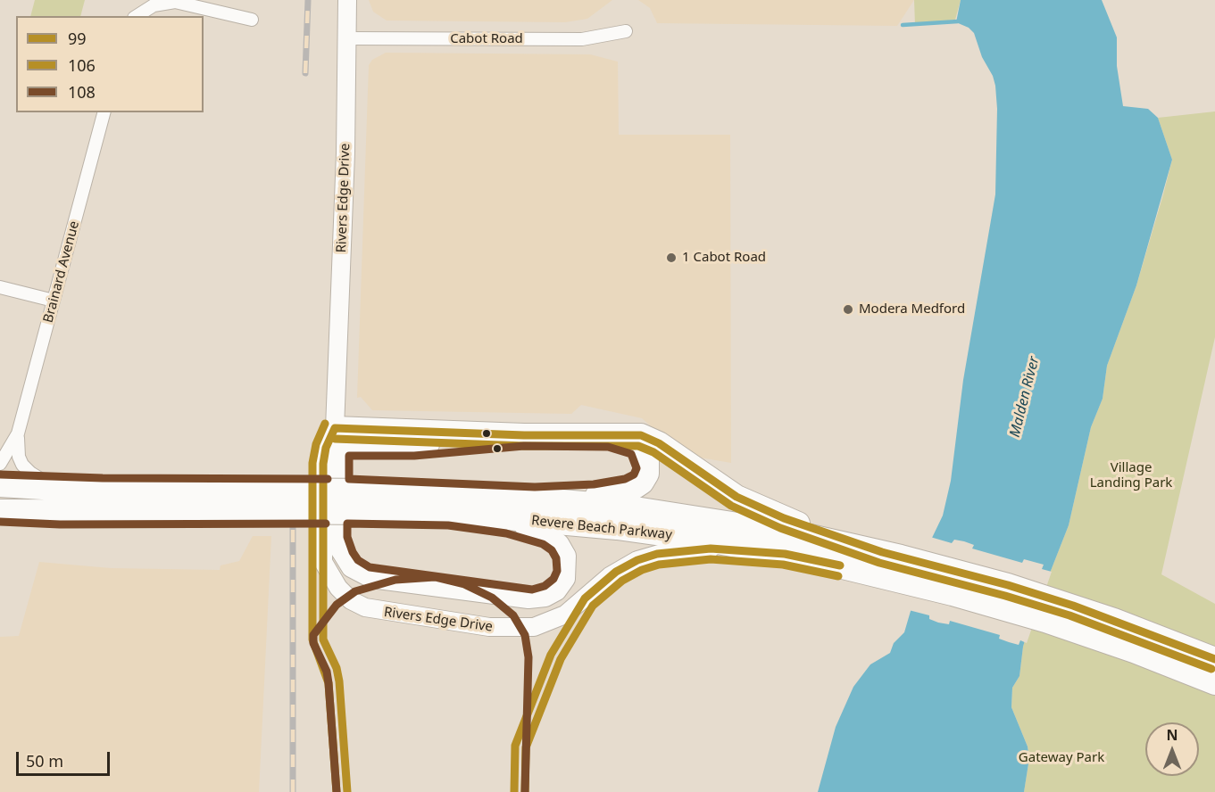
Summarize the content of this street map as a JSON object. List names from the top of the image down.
{
  "streets": {
    "highway": ["Revere Beach Parkway"],
    "main road": ["Rivers Edge Drive"],
    "street": ["Cabot Road", "Brainard Avenue"]
  },
  "crossings": [
    ["Cabot Road", "Rivers Edge Drive"],
    ["Rivers Edge Drive", "Revere Beach Parkway"]
  ],
  "water": ["Malden River"],
  "parks": ["Village Landing Park", "Gateway Park"],
  "places": ["1 Cabot Road", "Modera Medford"],
  "lines": ["transit line 106", "transit line 99", "transit line 108"],
  "legend": ["99", "106", "108"],
  "scale_bar": "50 m",
  "north": "top"
}
